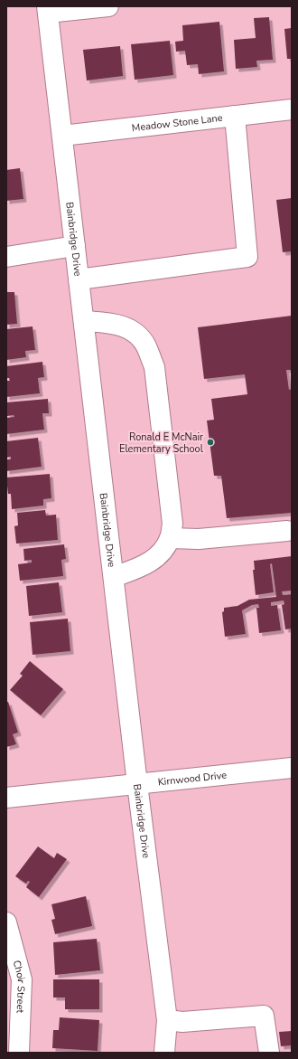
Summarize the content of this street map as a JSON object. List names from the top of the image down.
{
  "streets": {
    "street": [
      "Meadow Stone Lane",
      "Bainbridge Drive",
      "Kirnwood Drive",
      "Choir Street"
    ]
  },
  "crossings": [
    ["Meadow Stone Lane", "Bainbridge Drive"],
    ["Bainbridge Drive", "Kirnwood Drive"]
  ],
  "places": ["Ronald E McNair Elementary School"]
}
